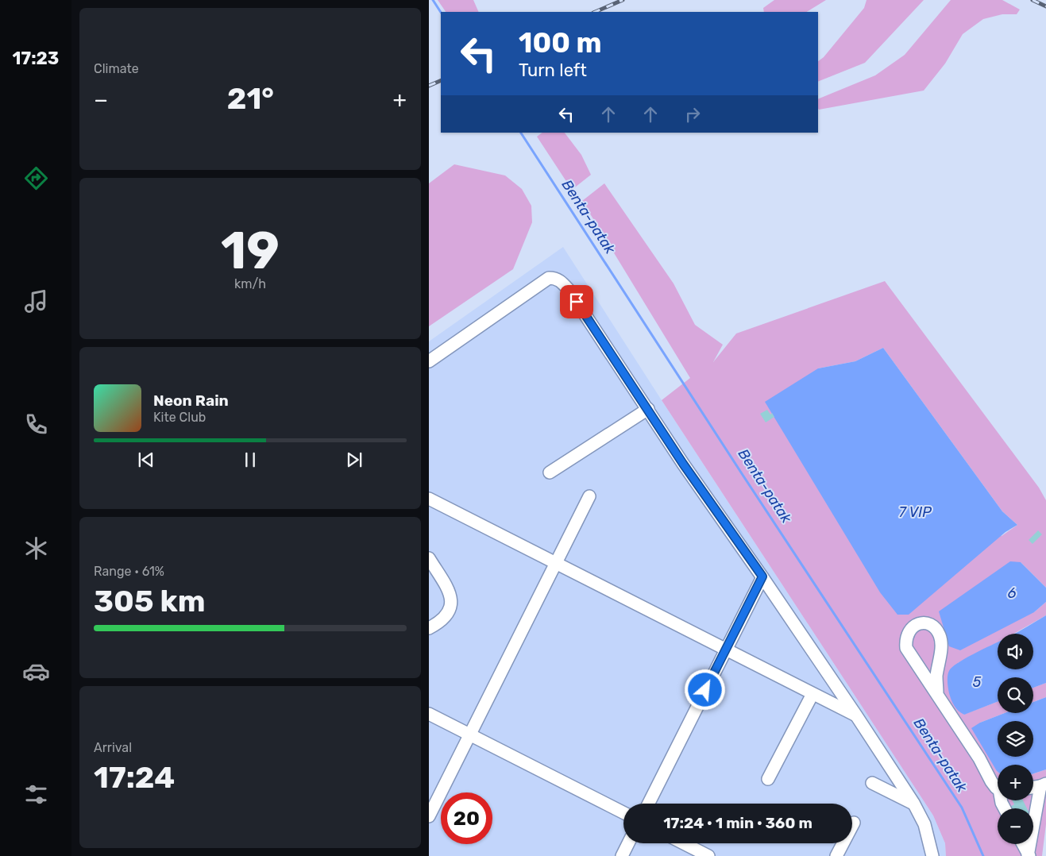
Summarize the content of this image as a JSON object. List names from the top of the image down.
{
  "water": [
    "Benta-patak",
    "7 VIP",
    "6",
    "5"
  ],
  "page": {
    "tabs": "17:23",
    "tile": [
      "Climate",
      ["19", "km/h"],
      ["Range · 61%", "305 km"],
      ["Arrival", "17:24"]
    ],
    "turn": ["100 m", "Turn left"],
    "heat": ["−", "21°", "+"],
    "song": ["Neon Rain", "Kite Club"],
    "map_buttons": ["+", "−"],
    "limit": "20",
    "trip": "17:24 · 1 min · 360 m"
  }
}
